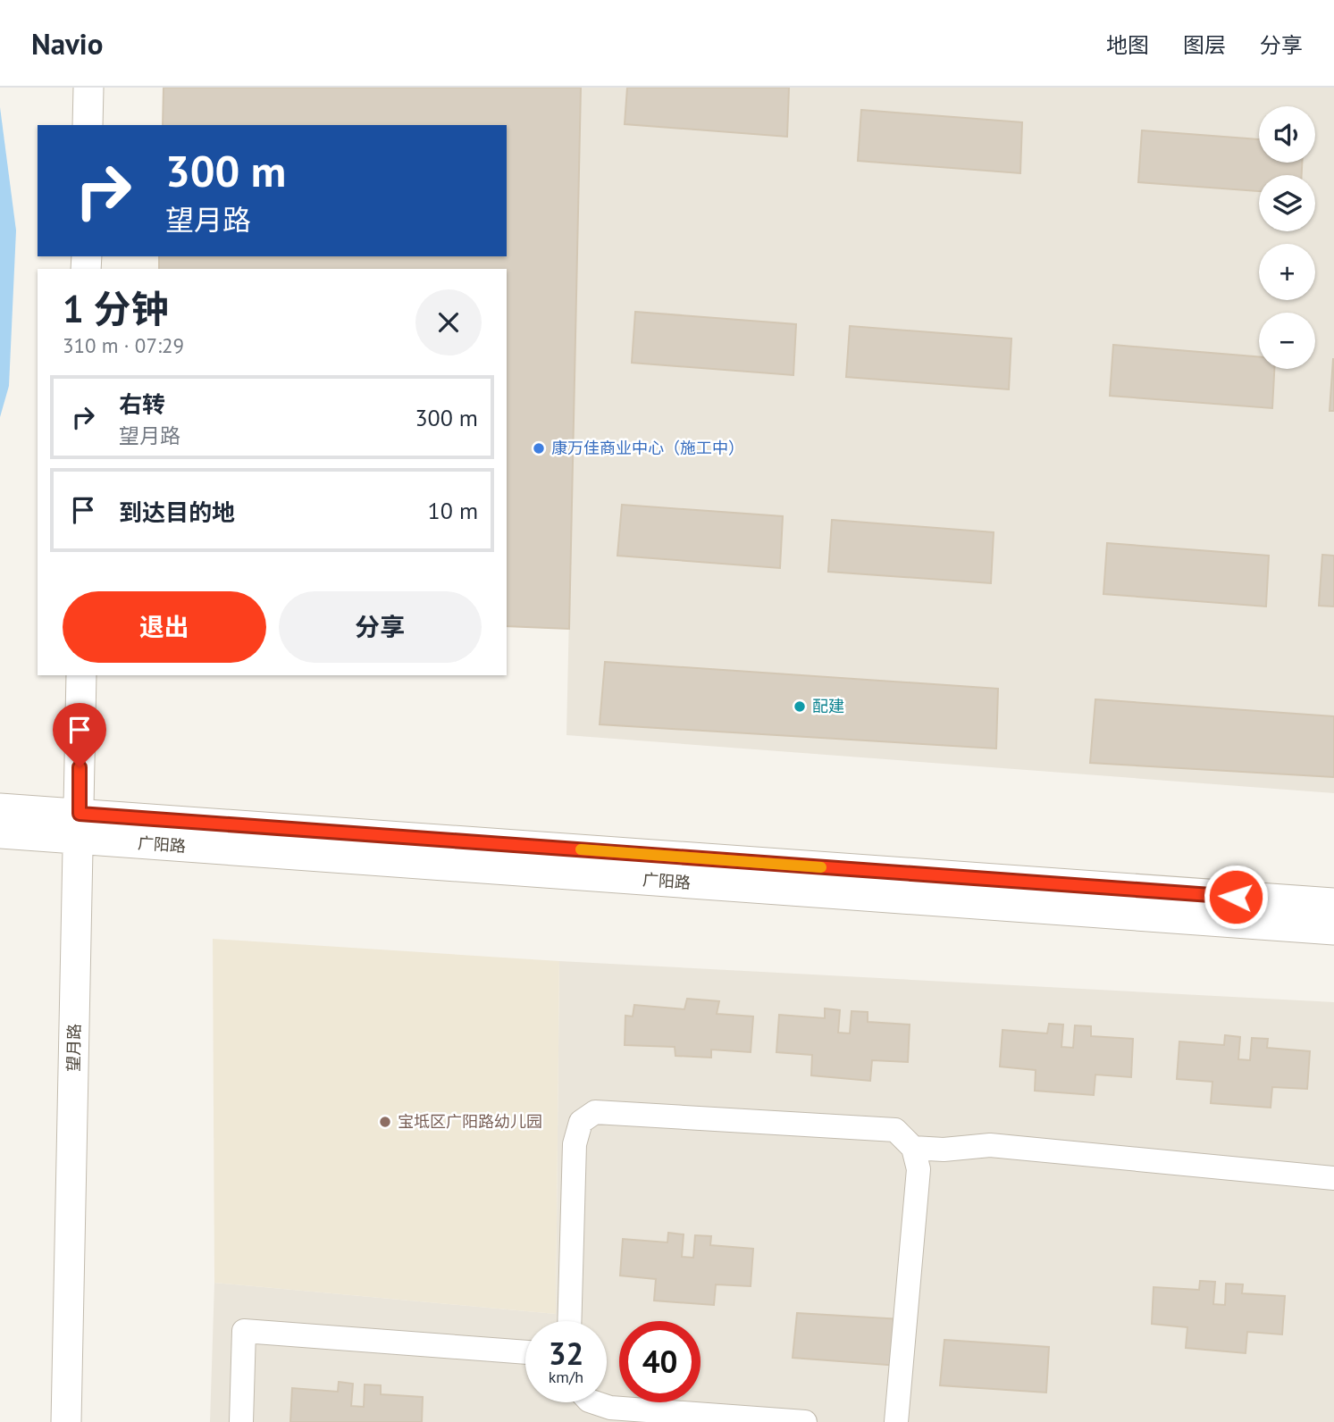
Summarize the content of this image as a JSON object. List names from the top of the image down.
{
  "streets": {
    "street": ["广阳路", "望月路"]
  },
  "crossings": [
    ["广阳路", "望月路"]
  ],
  "places": ["康万佳商业中心（施工中）", "配建", "宝坻区广阳路幼儿园"],
  "page": {
    "header": "Navio",
    "nav": ["地图", "图层", "分享"],
    "map_buttons": ["+", "−"],
    "turn": ["300 m", "望月路"],
    "heading": ["1 分钟", "310 m · 07:29"],
    "list": [
      {
        "name": "右转",
        "note": "望月路",
        "value": "300 m"
      },
      {
        "name": "到达目的地",
        "value": "10 m"
      }
    ],
    "buttons": ["退出", "分享"],
    "speed": "32 km/h",
    "limit": "40"
  }
}
